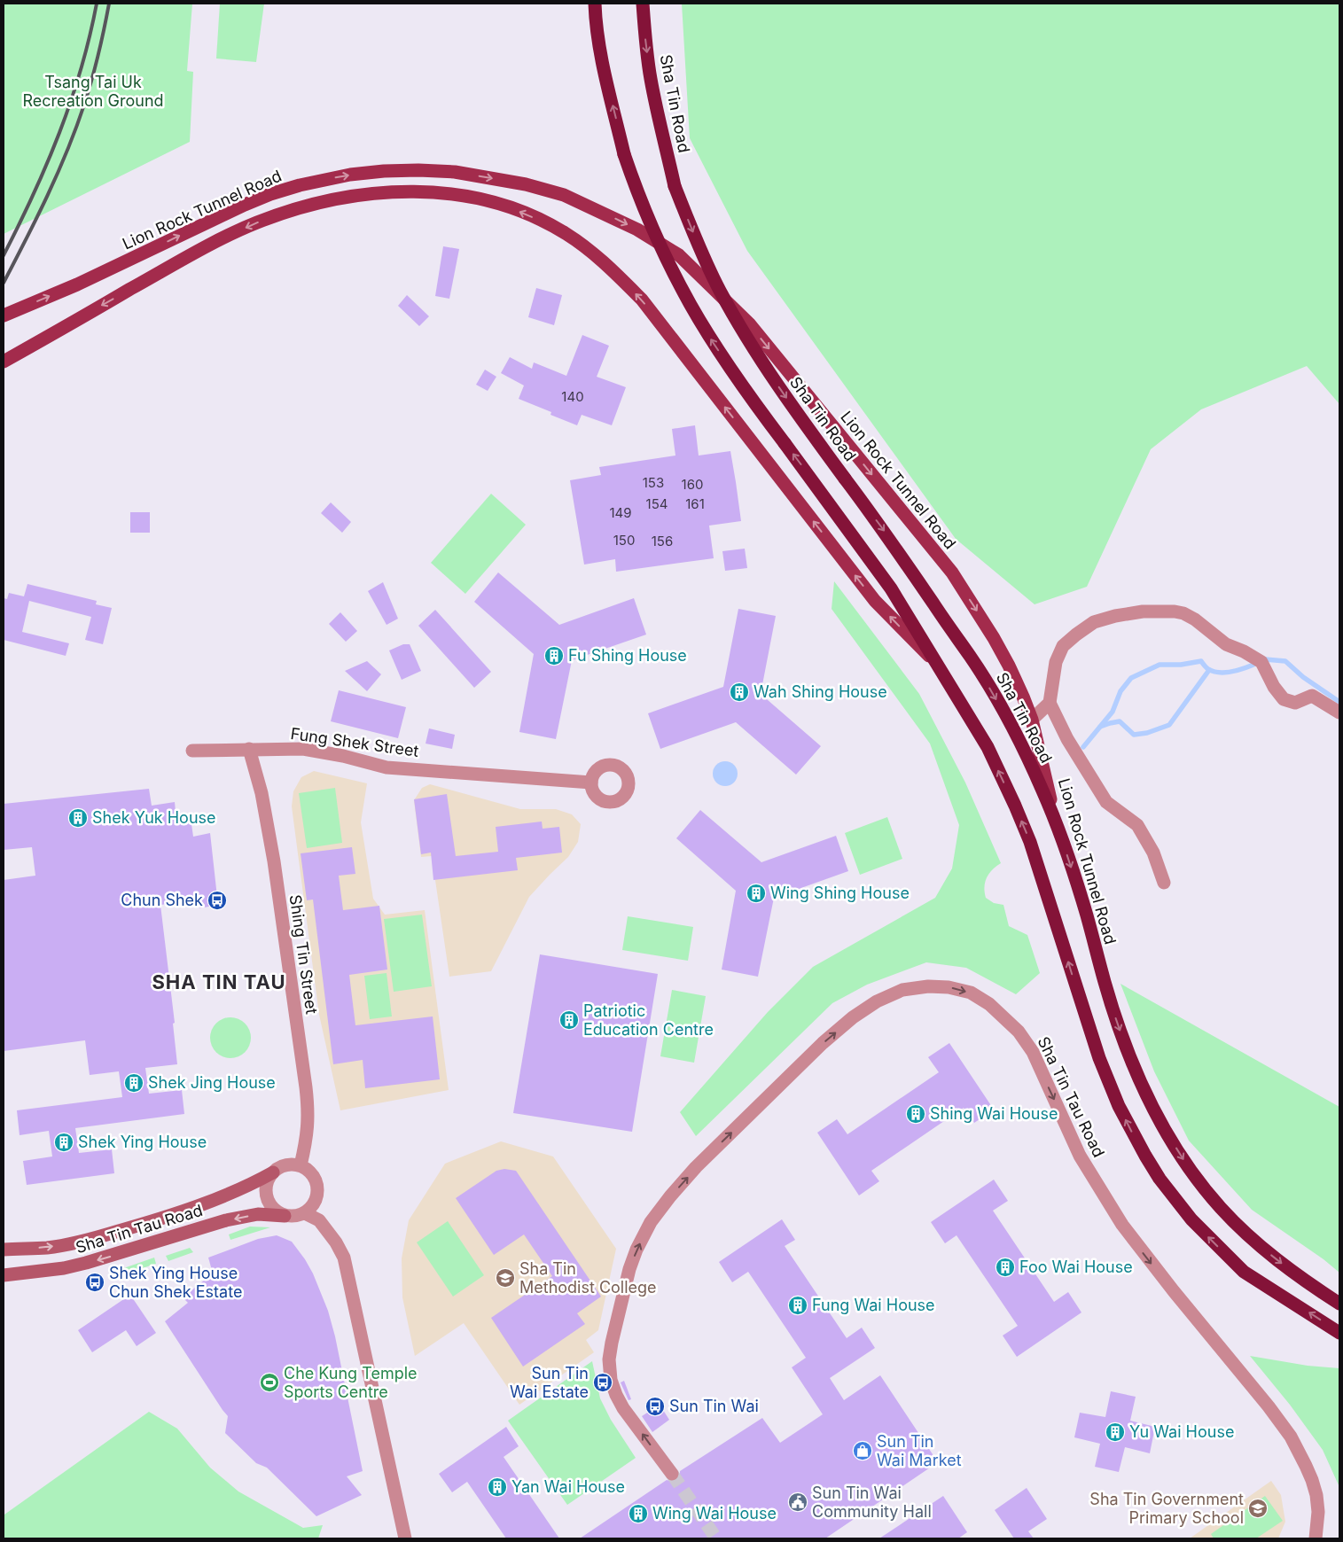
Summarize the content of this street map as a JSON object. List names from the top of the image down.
{
  "streets": {
    "highway": ["Sha Tin Road", "Lion Rock Tunnel Road"],
    "street": ["Fung Shek Street", "Shing Tin Street", "Sha Tin Tau Road"]
  },
  "crossings": [
    ["Sha Tin Road", "Lion Rock Tunnel Road"],
    ["Fung Shek Street", "Shing Tin Street"],
    ["Shing Tin Street", "Sha Tin Tau Road"]
  ],
  "one_way": ["Lion Rock Tunnel Road"],
  "districts": ["SHA TIN TAU"],
  "parks": ["Tsang Tai Uk Recreation Ground"],
  "places": {
    "building": [
      "Fu Shing House",
      "Wah Shing House",
      "Shek Yuk House",
      "Wing Shing House",
      "Patriotic Education Centre",
      "Shek Jing House",
      "Shing Wai House",
      "Shek Ying House",
      "Foo Wai House",
      "Fung Wai House",
      "Yu Wai House",
      "Yan Wai House",
      "Wing Wai House"
    ],
    "bus stop": [
      "Chun Shek",
      "Shek Ying House Chun Shek Estate",
      "Sun Tin Wai Estate",
      "Sun Tin Wai"
    ],
    "school or university": ["Sha Tin Methodist College", "Sha Tin Government Primary School"],
    "sports": ["Che Kung Temple Sports Centre"],
    "shop": ["Sun Tin Wai Market"],
    "public building": ["Sun Tin Wai Community Hall"]
  },
  "house_numbers": [
    "140",
    "153",
    "160",
    "154",
    "161",
    "149",
    "150",
    "156"
  ]
}
